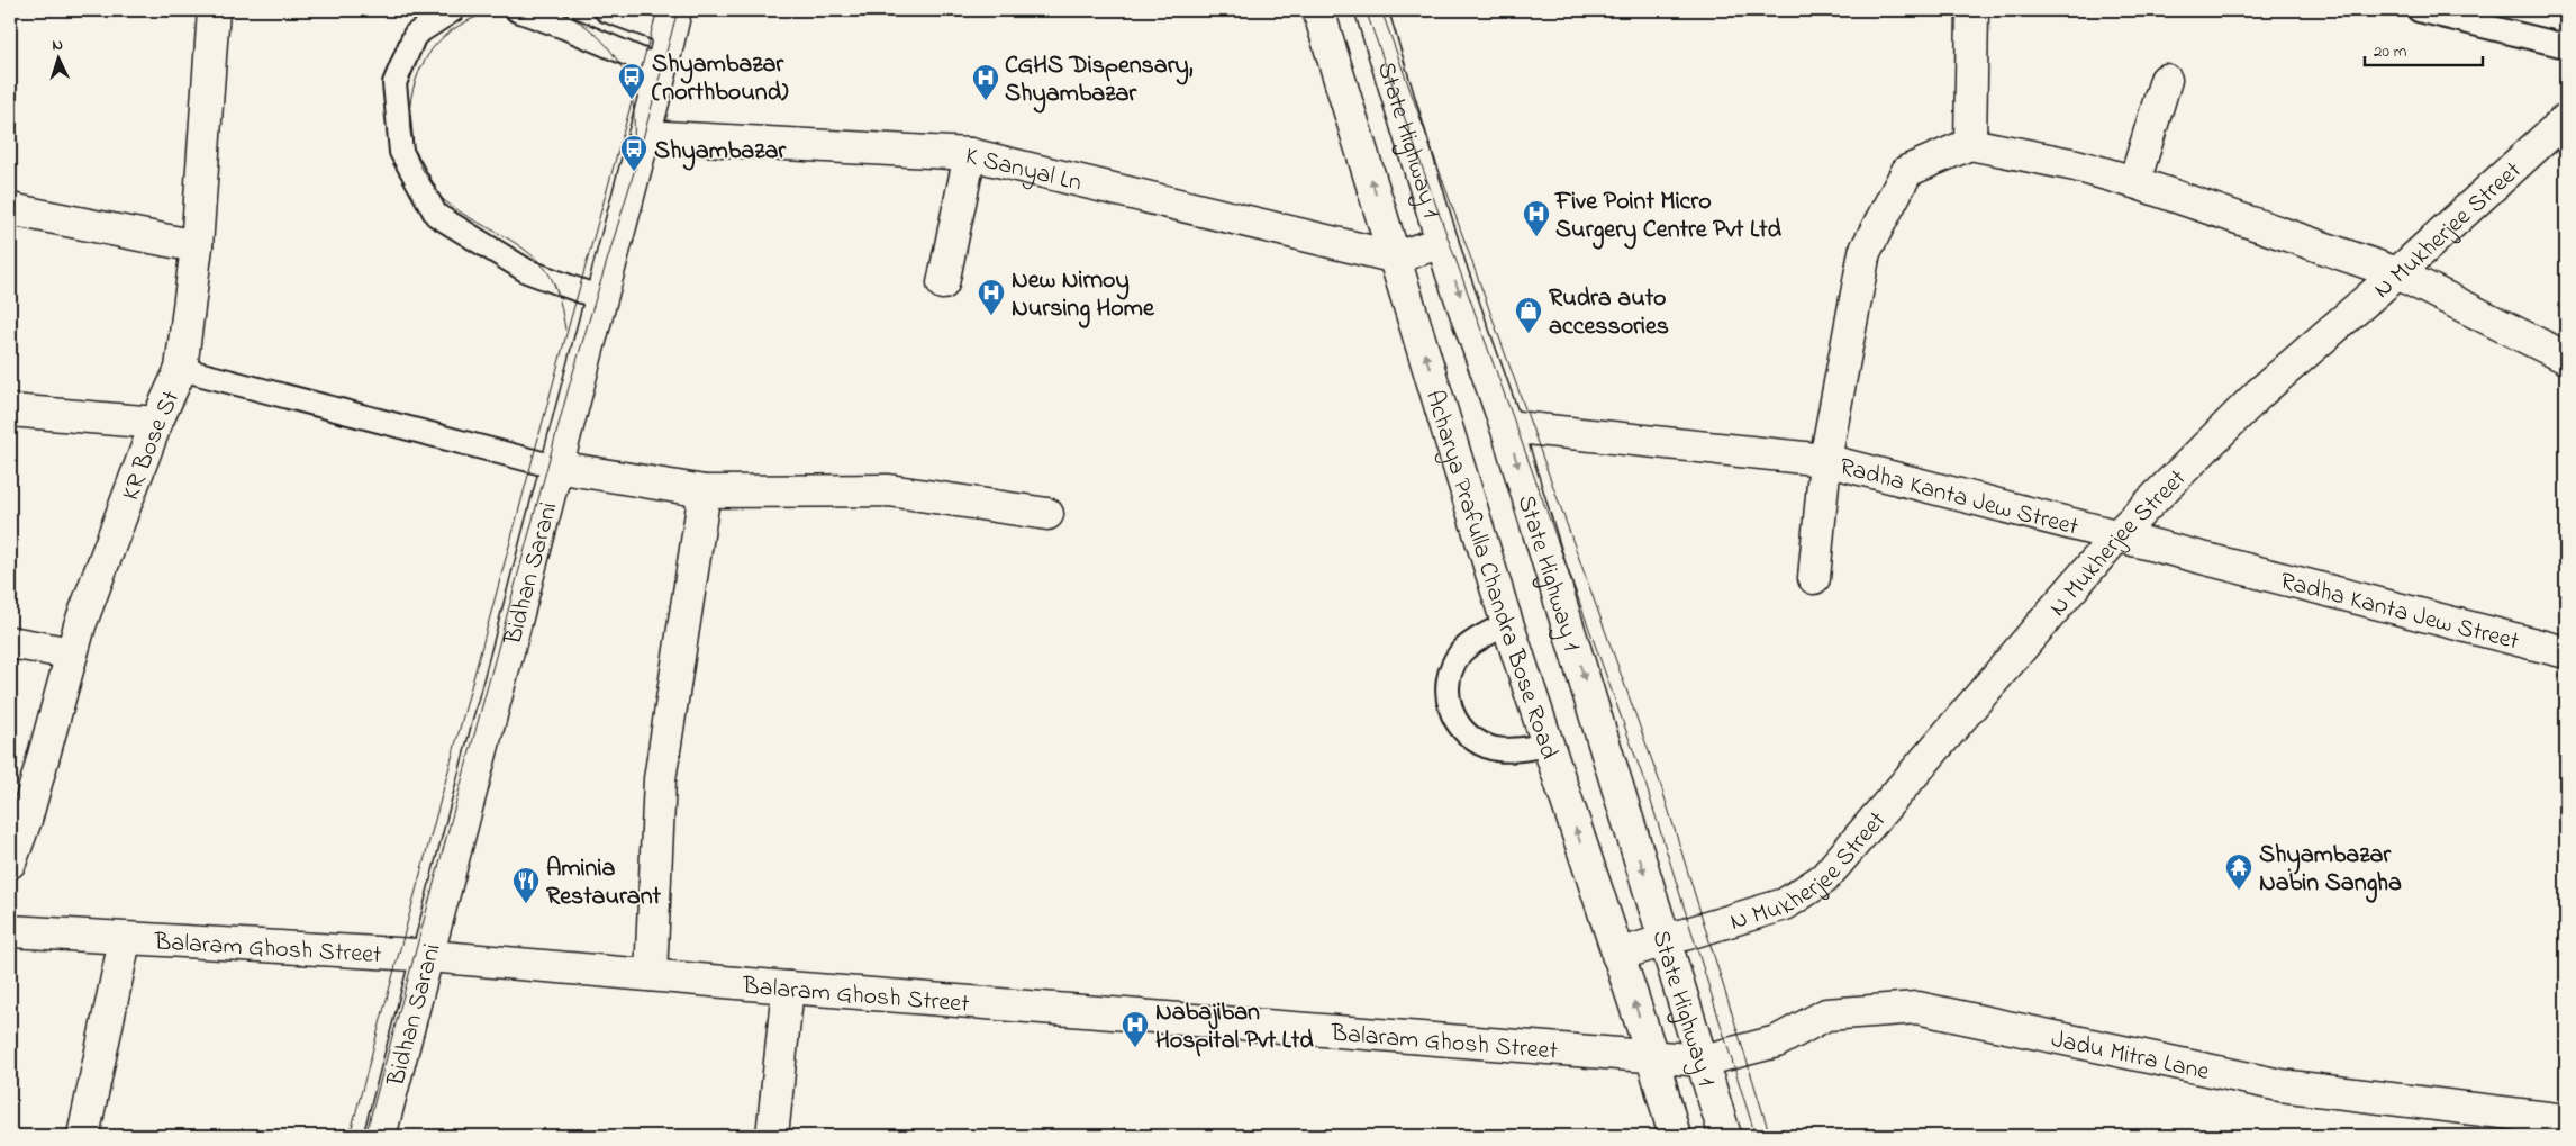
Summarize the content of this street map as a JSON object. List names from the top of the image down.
{
  "streets": {
    "street": [
      "State Highway 1",
      "K Sanyal Ln",
      "N Mukherjee Street",
      "KR Bose St",
      "Radha Kanta Jew Street",
      "Bidhan Sarani",
      "Acharya Prafulla Chandra Bose Road",
      "Balaram Ghosh Street",
      "Jadu Mitra Lane"
    ]
  },
  "crossings": [
    ["State Highway 1", "N Mukherjee Street"],
    ["State Highway 1", "Radha Kanta Jew Street"],
    ["State Highway 1", "Balaram Ghosh Street"],
    ["State Highway 1", "Jadu Mitra Lane"],
    ["K Sanyal Ln", "Bidhan Sarani"],
    ["K Sanyal Ln", "Acharya Prafulla Chandra Bose Road"],
    ["N Mukherjee Street", "Radha Kanta Jew Street"],
    ["N Mukherjee Street", "Acharya Prafulla Chandra Bose Road"],
    ["Bidhan Sarani", "Balaram Ghosh Street"],
    ["Acharya Prafulla Chandra Bose Road", "Balaram Ghosh Street"],
    ["Balaram Ghosh Street", "Jadu Mitra Lane"]
  ],
  "one_way": ["State Highway 1", "Acharya Prafulla Chandra Bose Road"],
  "places": {
    "bus stop": ["Shyambazar (northbound)", "Shyambazar"],
    "hospital": [
      "CGHS Dispensary, Shyambazar",
      "Five Point Micro Surgery Centre Pvt Ltd",
      "New Nirnoy Nursing Home",
      "Nabajiban Hospital Pvt Ltd"
    ],
    "shop": ["Rudra auto accessories"],
    "temple": ["Shyambazar Nabin Sangha"],
    "restaurant": ["Aminia Restaurant"]
  },
  "scale_bar": "20 m",
  "north": "top"
}
